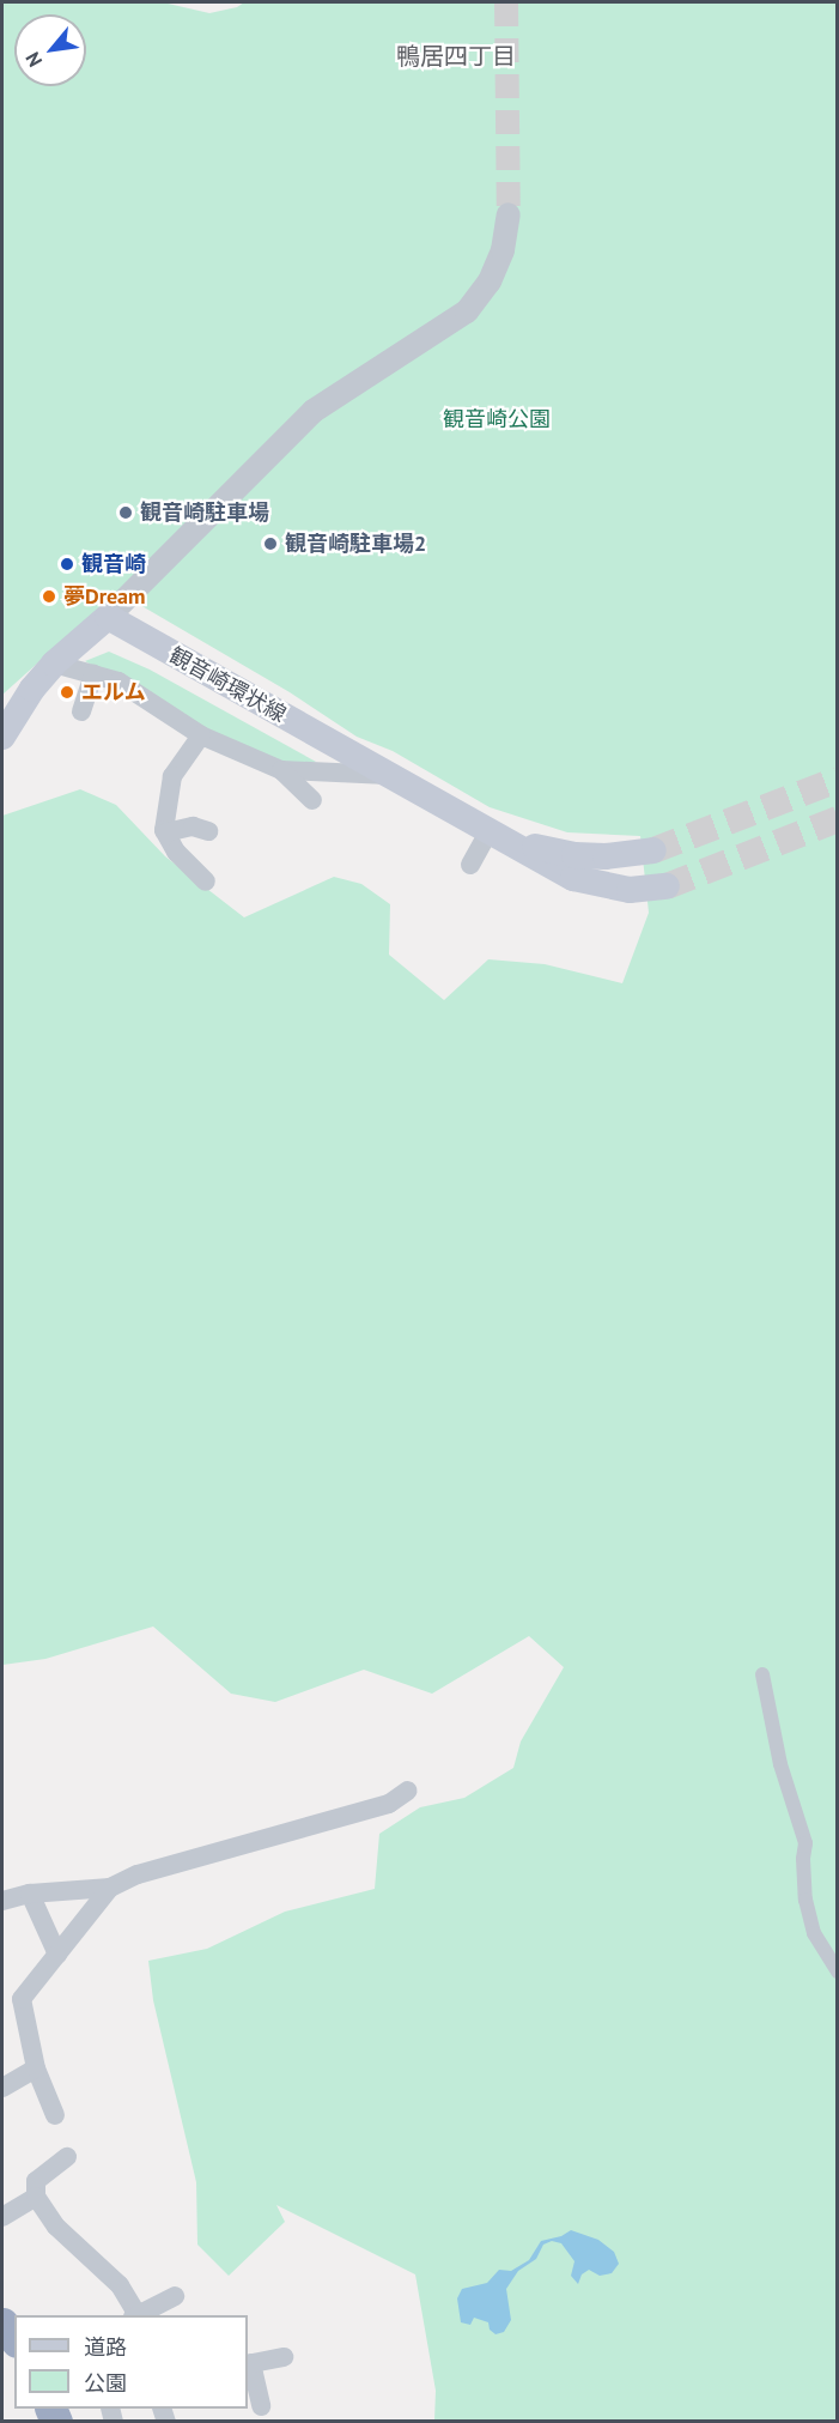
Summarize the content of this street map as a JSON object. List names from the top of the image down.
{
  "streets": {
    "main road": ["観音崎環状線"]
  },
  "districts": ["鴨居四丁目"],
  "parks": ["観音崎公園"],
  "places": [
    "観音崎駐車場",
    "観音崎駐車場2",
    "観音崎",
    "夢Dream",
    "エルム"
  ],
  "legend": ["道路", "公園"],
  "north": "bottom left"
}
